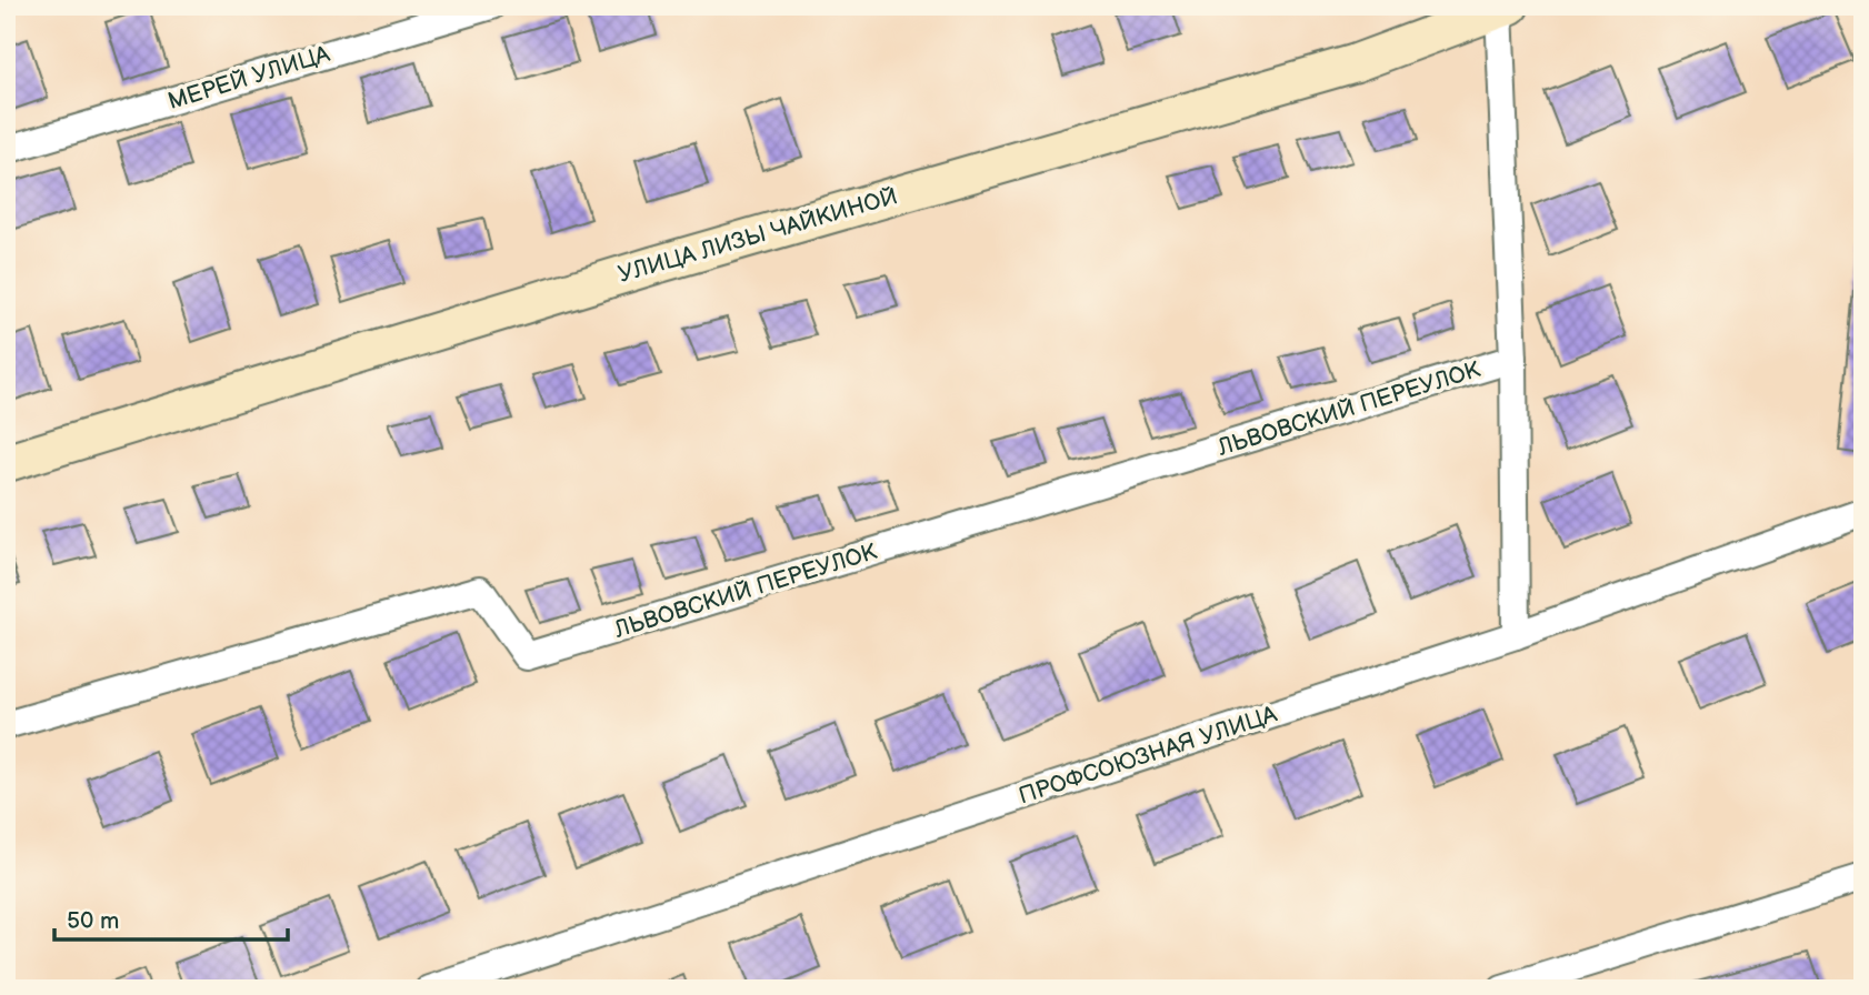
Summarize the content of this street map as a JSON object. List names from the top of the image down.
{
  "streets": {
    "street": [
      "МЕРЕЙ УЛИЦА",
      "УЛИЦА ЛИЗЫ ЧАЙКИНОЙ",
      "ЛЬВОВСКИЙ ПЕРЕУЛОК",
      "ПРОФСОЮЗНАЯ УЛИЦА"
    ]
  },
  "scale_bar": "50 m"
}
